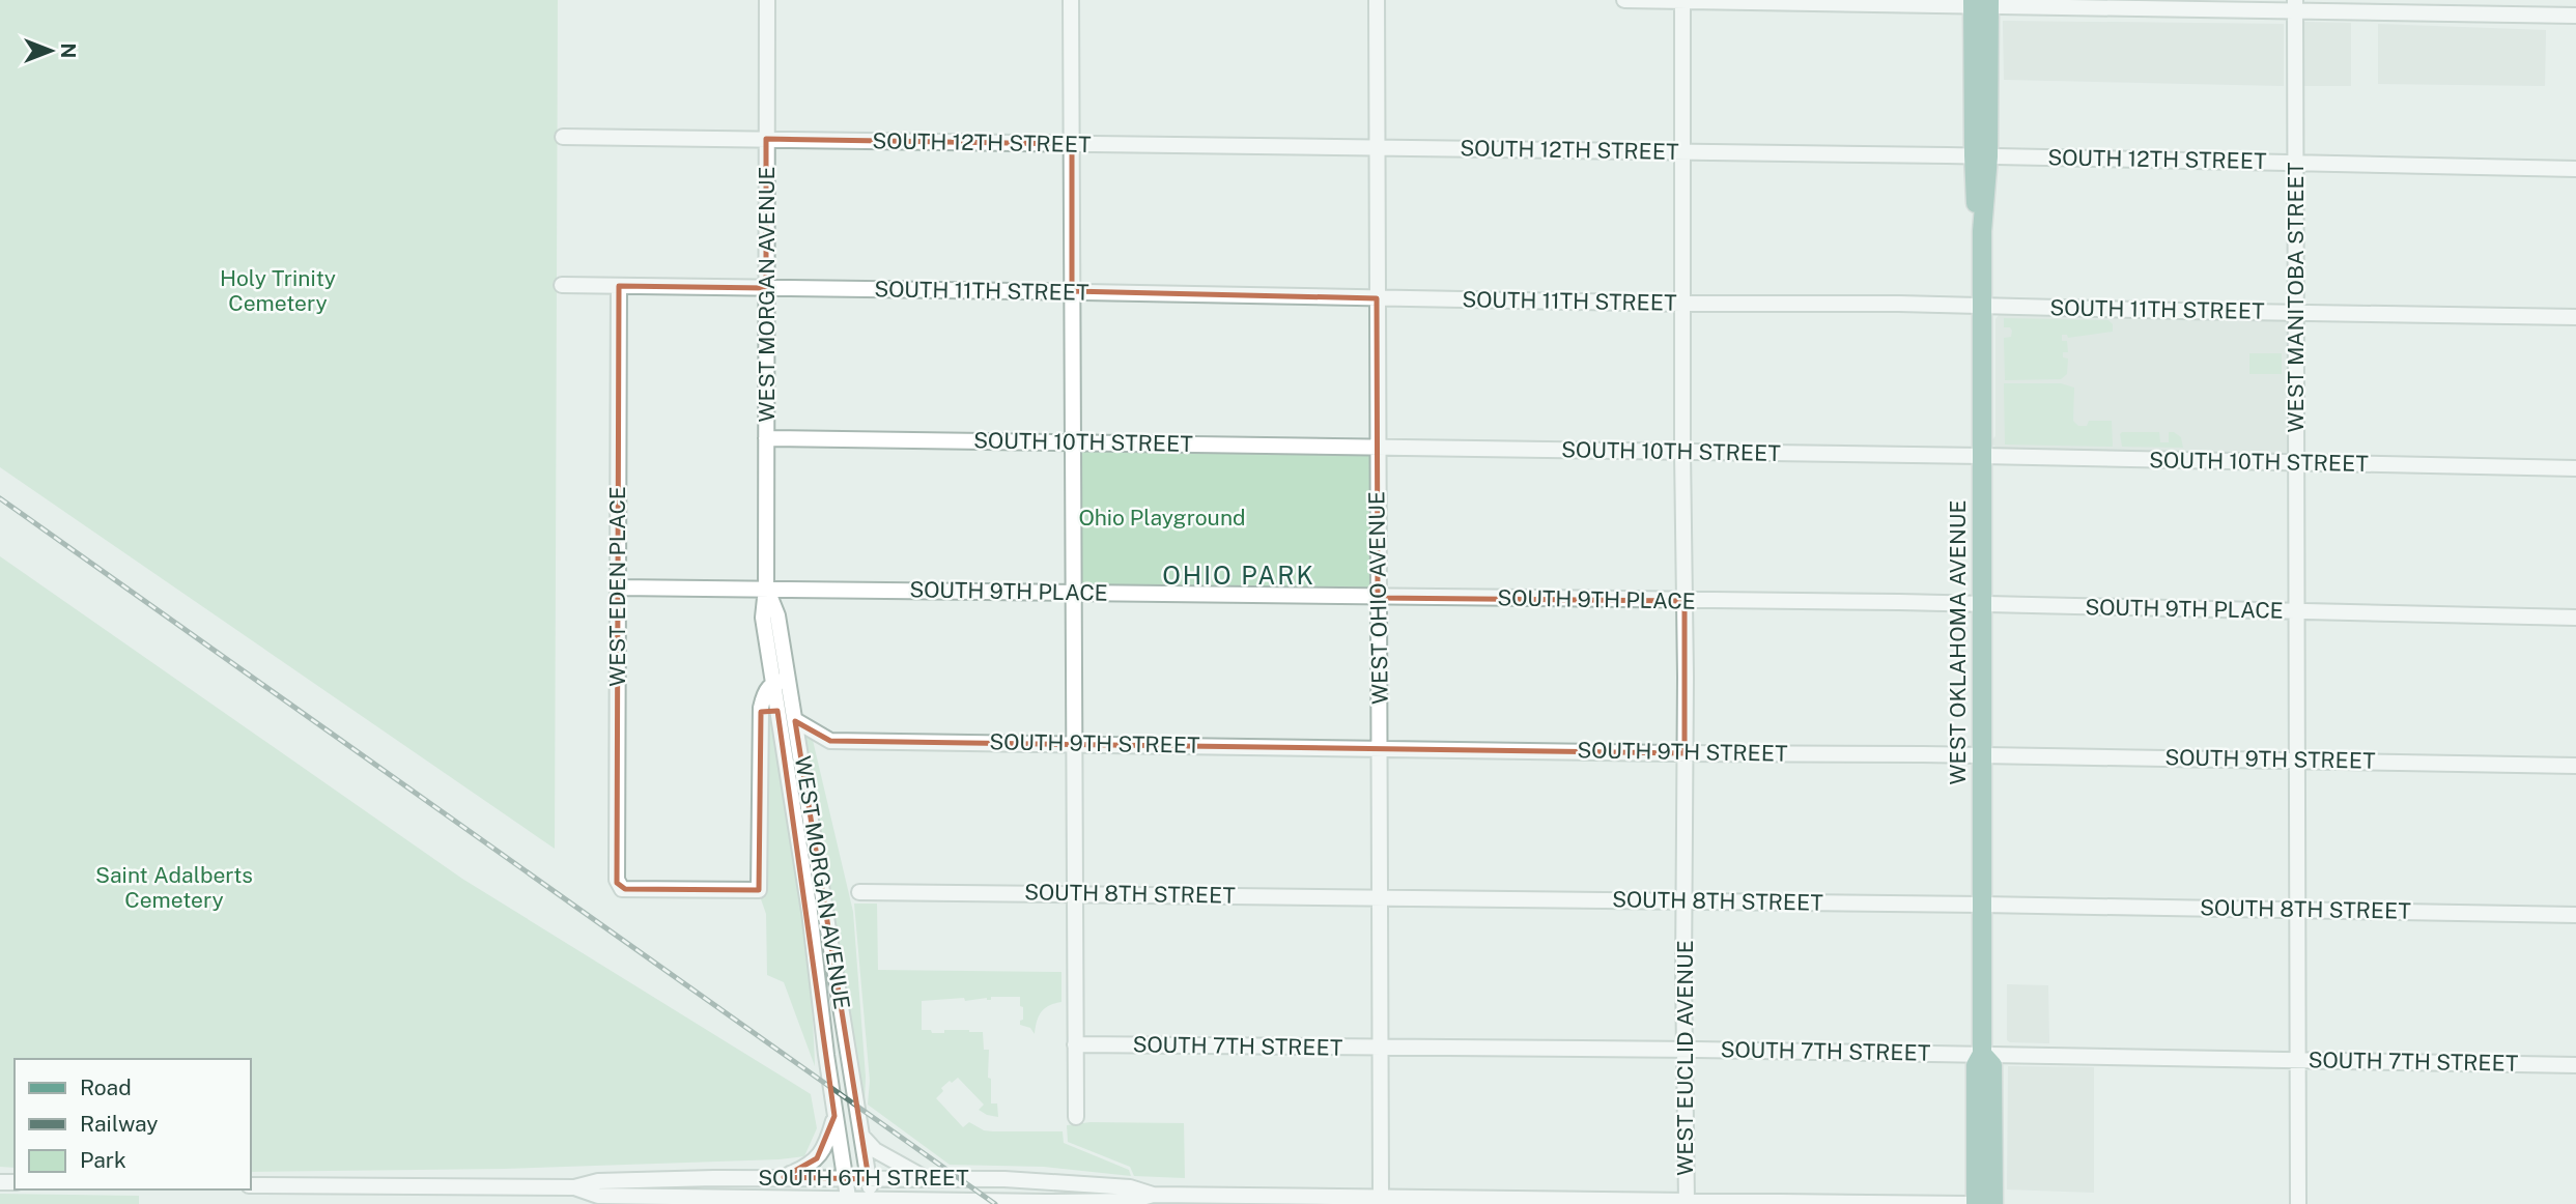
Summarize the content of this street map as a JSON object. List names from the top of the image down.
{
  "streets": {
    "main road": ["WEST OKLAHOMA AVENUE"],
    "street": [
      "SOUTH 12TH STREET",
      "SOUTH 11TH STREET",
      "WEST MORGAN AVENUE",
      "WEST MANITOBA STREET",
      "SOUTH 10TH STREET",
      "WEST EDEN PLACE",
      "SOUTH 9TH PLACE",
      "WEST OHIO AVENUE",
      "SOUTH 9TH STREET",
      "SOUTH 8TH STREET",
      "SOUTH 7TH STREET",
      "WEST EUCLID AVENUE",
      "SOUTH 6TH STREET"
    ]
  },
  "crossings": [
    ["SOUTH 12TH STREET", "WEST MORGAN AVENUE"],
    ["SOUTH 12TH STREET", "WEST MANITOBA STREET"],
    ["SOUTH 12TH STREET", "WEST OHIO AVENUE"],
    ["SOUTH 12TH STREET", "WEST OKLAHOMA AVENUE"],
    ["SOUTH 12TH STREET", "WEST EUCLID AVENUE"],
    ["SOUTH 11TH STREET", "WEST MORGAN AVENUE"],
    ["SOUTH 11TH STREET", "WEST MANITOBA STREET"],
    ["SOUTH 11TH STREET", "WEST EDEN PLACE"],
    ["SOUTH 11TH STREET", "WEST OHIO AVENUE"],
    ["SOUTH 11TH STREET", "WEST OKLAHOMA AVENUE"],
    ["SOUTH 11TH STREET", "WEST EUCLID AVENUE"],
    ["WEST MORGAN AVENUE", "SOUTH 10TH STREET"],
    ["WEST MORGAN AVENUE", "WEST EDEN PLACE"],
    ["WEST MORGAN AVENUE", "SOUTH 9TH PLACE"],
    ["WEST MORGAN AVENUE", "SOUTH 9TH STREET"],
    ["WEST MORGAN AVENUE", "SOUTH 6TH STREET"],
    ["WEST MANITOBA STREET", "SOUTH 10TH STREET"],
    ["WEST MANITOBA STREET", "SOUTH 9TH PLACE"],
    ["WEST MANITOBA STREET", "SOUTH 9TH STREET"],
    ["WEST MANITOBA STREET", "SOUTH 8TH STREET"],
    ["WEST MANITOBA STREET", "SOUTH 7TH STREET"],
    ["SOUTH 10TH STREET", "WEST OHIO AVENUE"],
    ["SOUTH 10TH STREET", "WEST OKLAHOMA AVENUE"],
    ["SOUTH 10TH STREET", "WEST EUCLID AVENUE"],
    ["WEST EDEN PLACE", "SOUTH 9TH PLACE"],
    ["SOUTH 9TH PLACE", "WEST OHIO AVENUE"],
    ["SOUTH 9TH PLACE", "WEST OKLAHOMA AVENUE"],
    ["SOUTH 9TH PLACE", "WEST EUCLID AVENUE"],
    ["WEST OHIO AVENUE", "SOUTH 9TH STREET"],
    ["WEST OHIO AVENUE", "SOUTH 8TH STREET"],
    ["WEST OHIO AVENUE", "SOUTH 7TH STREET"],
    ["WEST OHIO AVENUE", "SOUTH 6TH STREET"],
    ["WEST OKLAHOMA AVENUE", "SOUTH 9TH STREET"],
    ["WEST OKLAHOMA AVENUE", "SOUTH 8TH STREET"],
    ["WEST OKLAHOMA AVENUE", "SOUTH 7TH STREET"],
    ["SOUTH 9TH STREET", "WEST EUCLID AVENUE"],
    ["SOUTH 8TH STREET", "WEST EUCLID AVENUE"],
    ["SOUTH 7TH STREET", "WEST EUCLID AVENUE"],
    ["WEST EUCLID AVENUE", "SOUTH 6TH STREET"]
  ],
  "districts": ["OHIO PARK"],
  "parks": ["Holy Trinity Cemetery", "Ohio Playground", "Saint Adalberts Cemetery"],
  "legend": ["Road", "Railway", "Park"],
  "north": "right"
}
